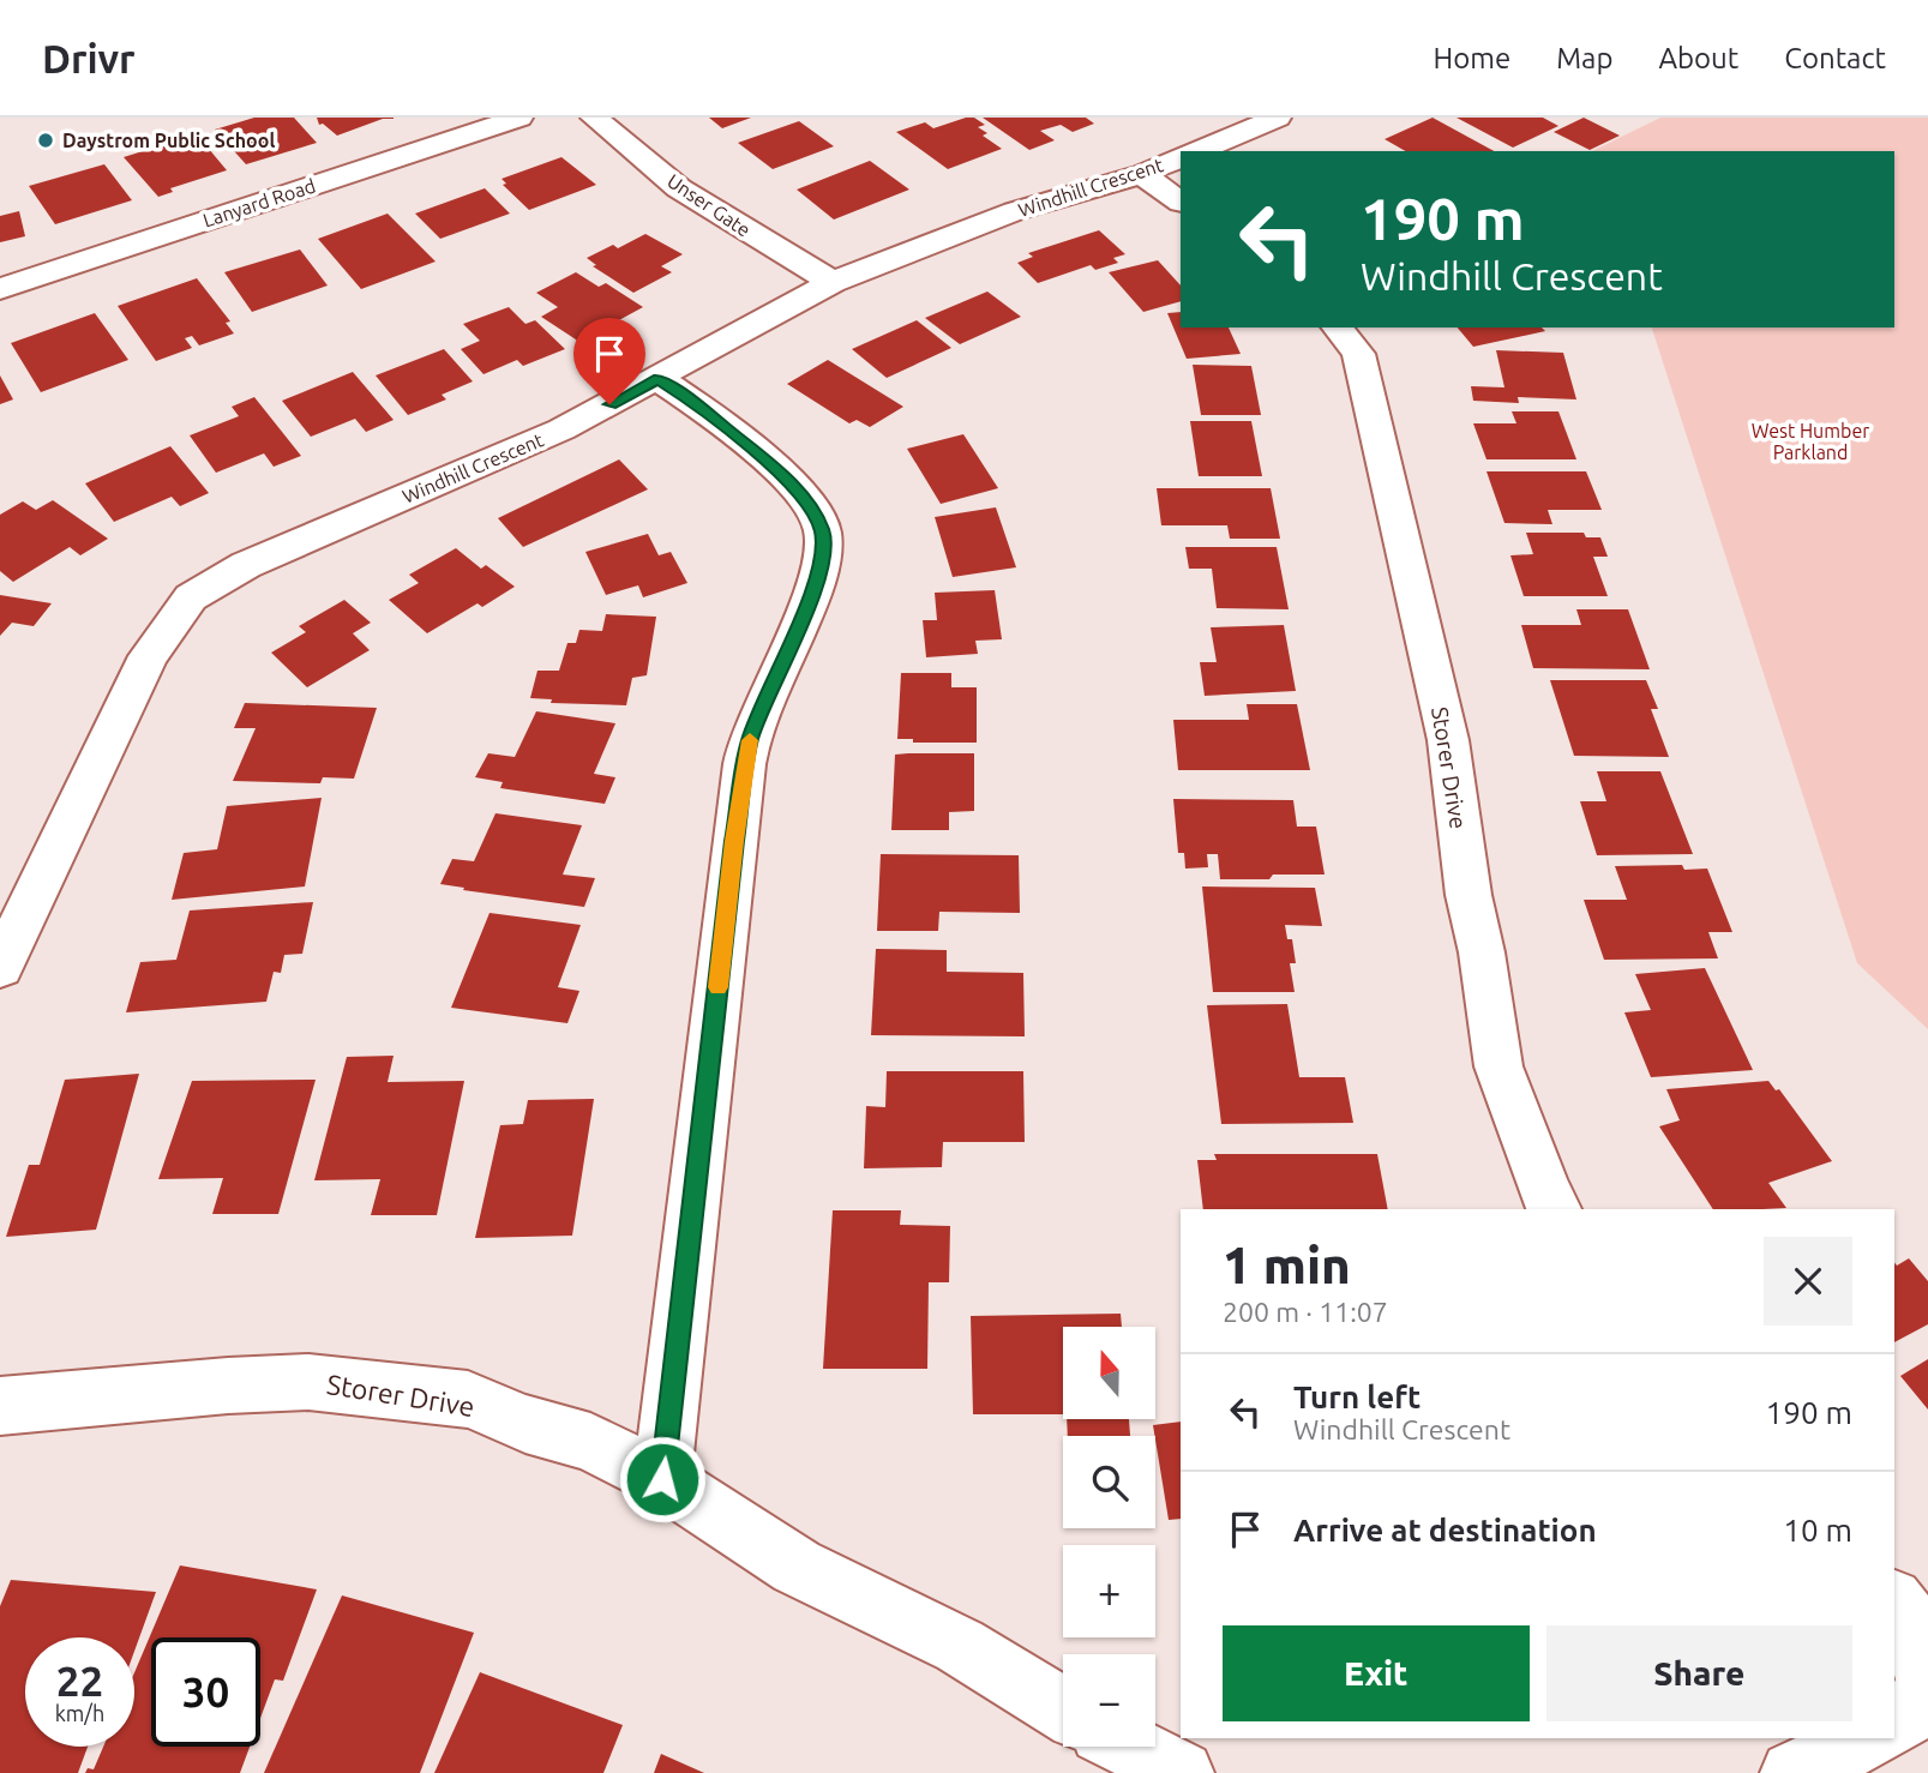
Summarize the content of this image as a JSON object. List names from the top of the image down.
{
  "streets": {
    "street": [
      "Windhill Crescent",
      "Lanyard Road",
      "Unser Gate",
      "Storer Drive"
    ]
  },
  "crossings": [
    ["Windhill Crescent", "Unser Gate"]
  ],
  "parks": ["West Humber Parkland"],
  "places": ["Daystrom Public School"],
  "north": "top",
  "page": {
    "header": "Drivr",
    "nav": [
      "Home",
      "Map",
      "About",
      "Contact"
    ],
    "turn": ["190 m", "Windhill Crescent"],
    "heading": ["1 min", "200 m · 11:07"],
    "map_buttons": ["+", "−"],
    "list": [
      {
        "name": "Turn left",
        "note": "Windhill Crescent",
        "value": "190 m"
      },
      {
        "name": "Arrive at destination",
        "value": "10 m"
      }
    ],
    "buttons": ["Exit", "Share"],
    "speed": "22 km/h",
    "limit": "30"
  }
}
